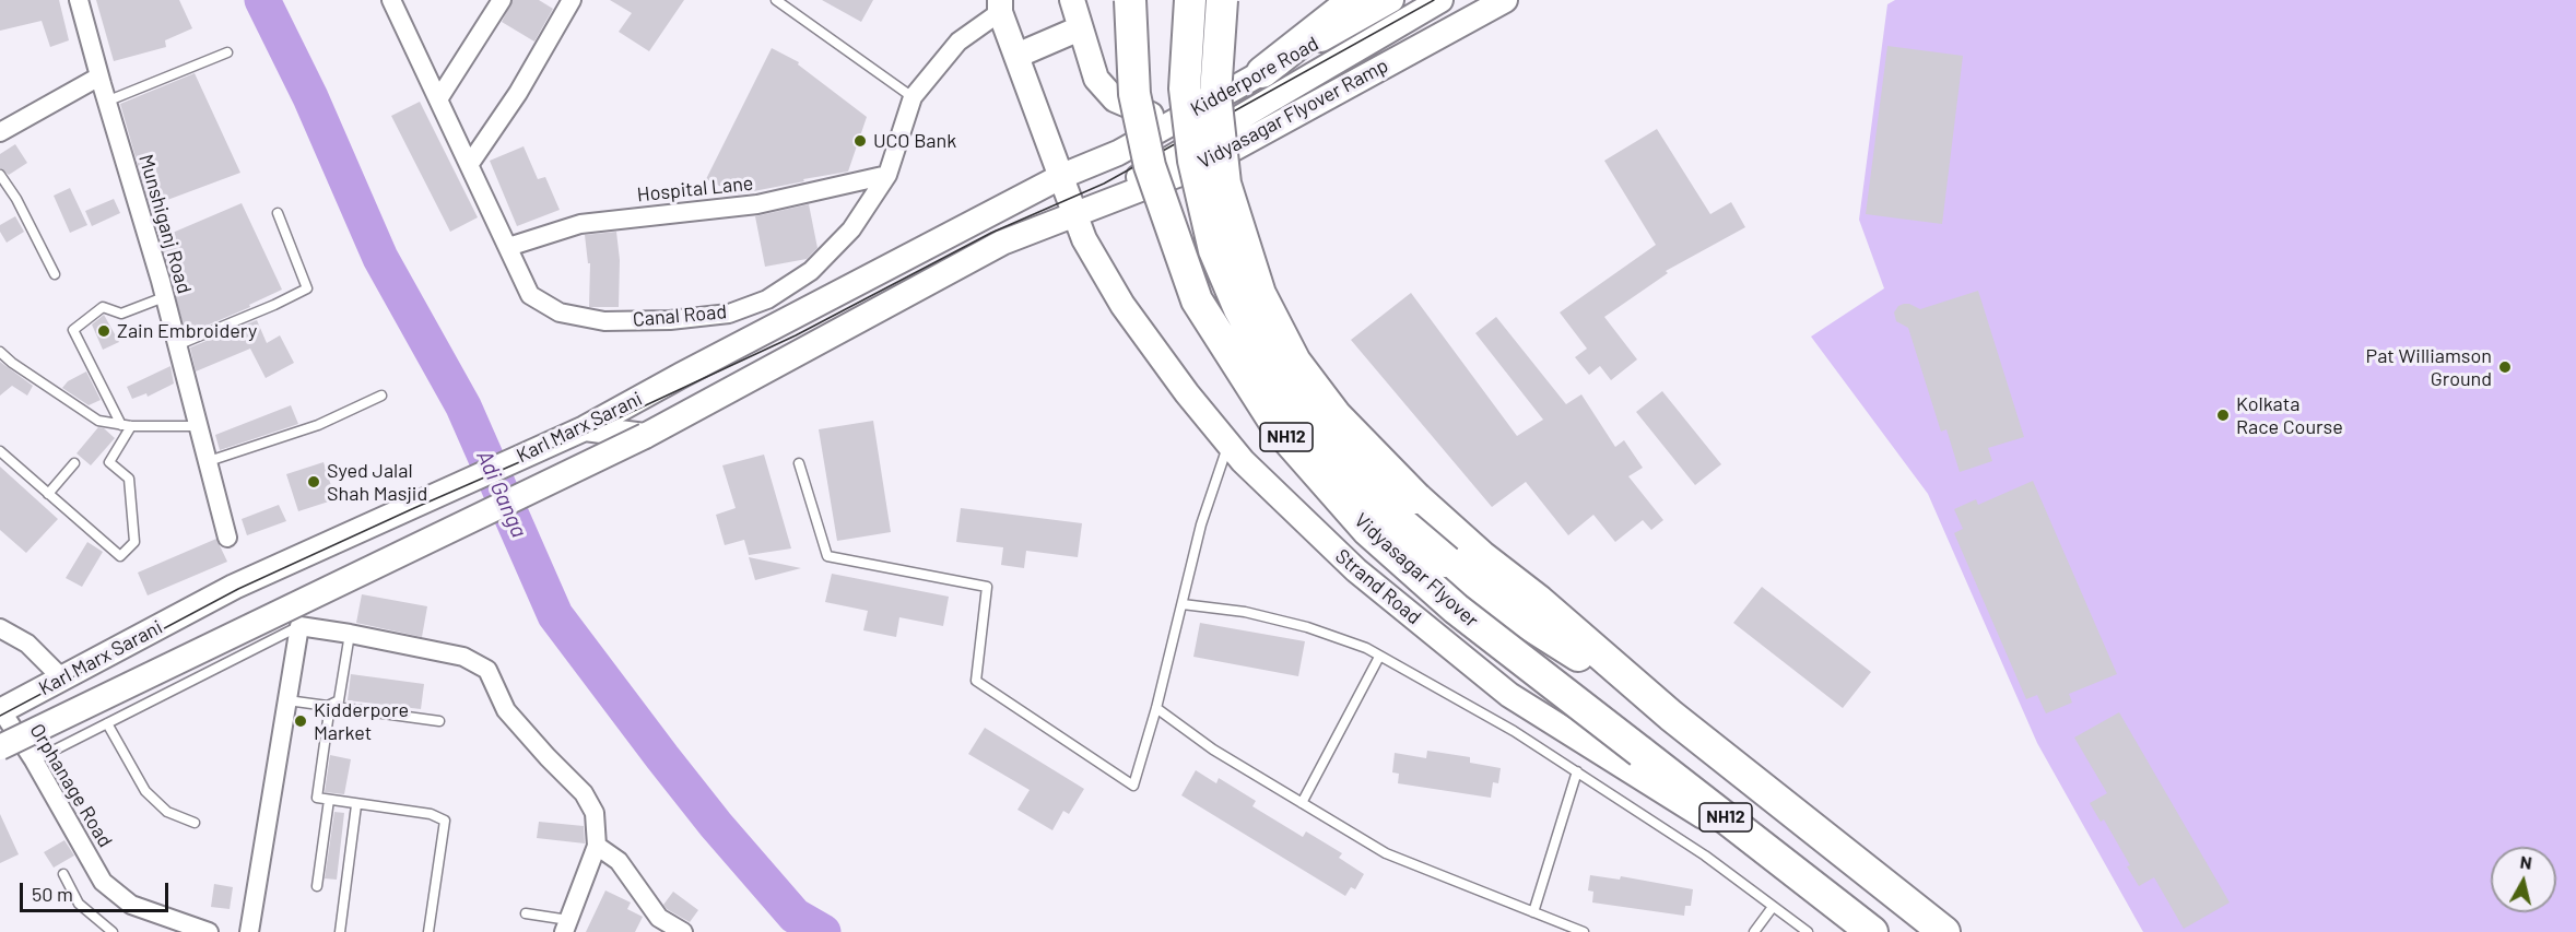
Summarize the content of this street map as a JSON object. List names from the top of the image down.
{
  "streets": {
    "highway": ["NH12", "Vidyasagar Flyover"],
    "main road": [
      "Kidderpore Road",
      "Vidyasagar Flyover Ramp",
      "Karl Marx Sarani",
      "Strand Road"
    ],
    "street": [
      "Hospital Lane",
      "Munshiganj Road",
      "Canal Road",
      "Orphanage Road"
    ]
  },
  "crossings": [
    ["Kidderpore Road", "Vidyasagar Flyover Ramp"],
    ["Kidderpore Road", "Karl Marx Sarani"],
    ["Kidderpore Road", "Strand Road"],
    ["Vidyasagar Flyover Ramp", "Strand Road"],
    ["Hospital Lane", "Canal Road"],
    ["Canal Road", "Strand Road"],
    ["Karl Marx Sarani", "Strand Road"],
    ["Karl Marx Sarani", "Orphanage Road"],
    ["NH12", "Vidyasagar Flyover"],
    ["NH12", "Strand Road"],
    ["Vidyasagar Flyover", "Strand Road"]
  ],
  "water": ["Adi Ganga"],
  "places": [
    "UCO Bank",
    "Zain Embroidery",
    "Pat Williamson Ground",
    "Kolkata Race Course",
    "Syed Jalal Shah Masjid",
    "Kidderpore Market"
  ],
  "scale_bar": "50 m",
  "north": "top"
}
